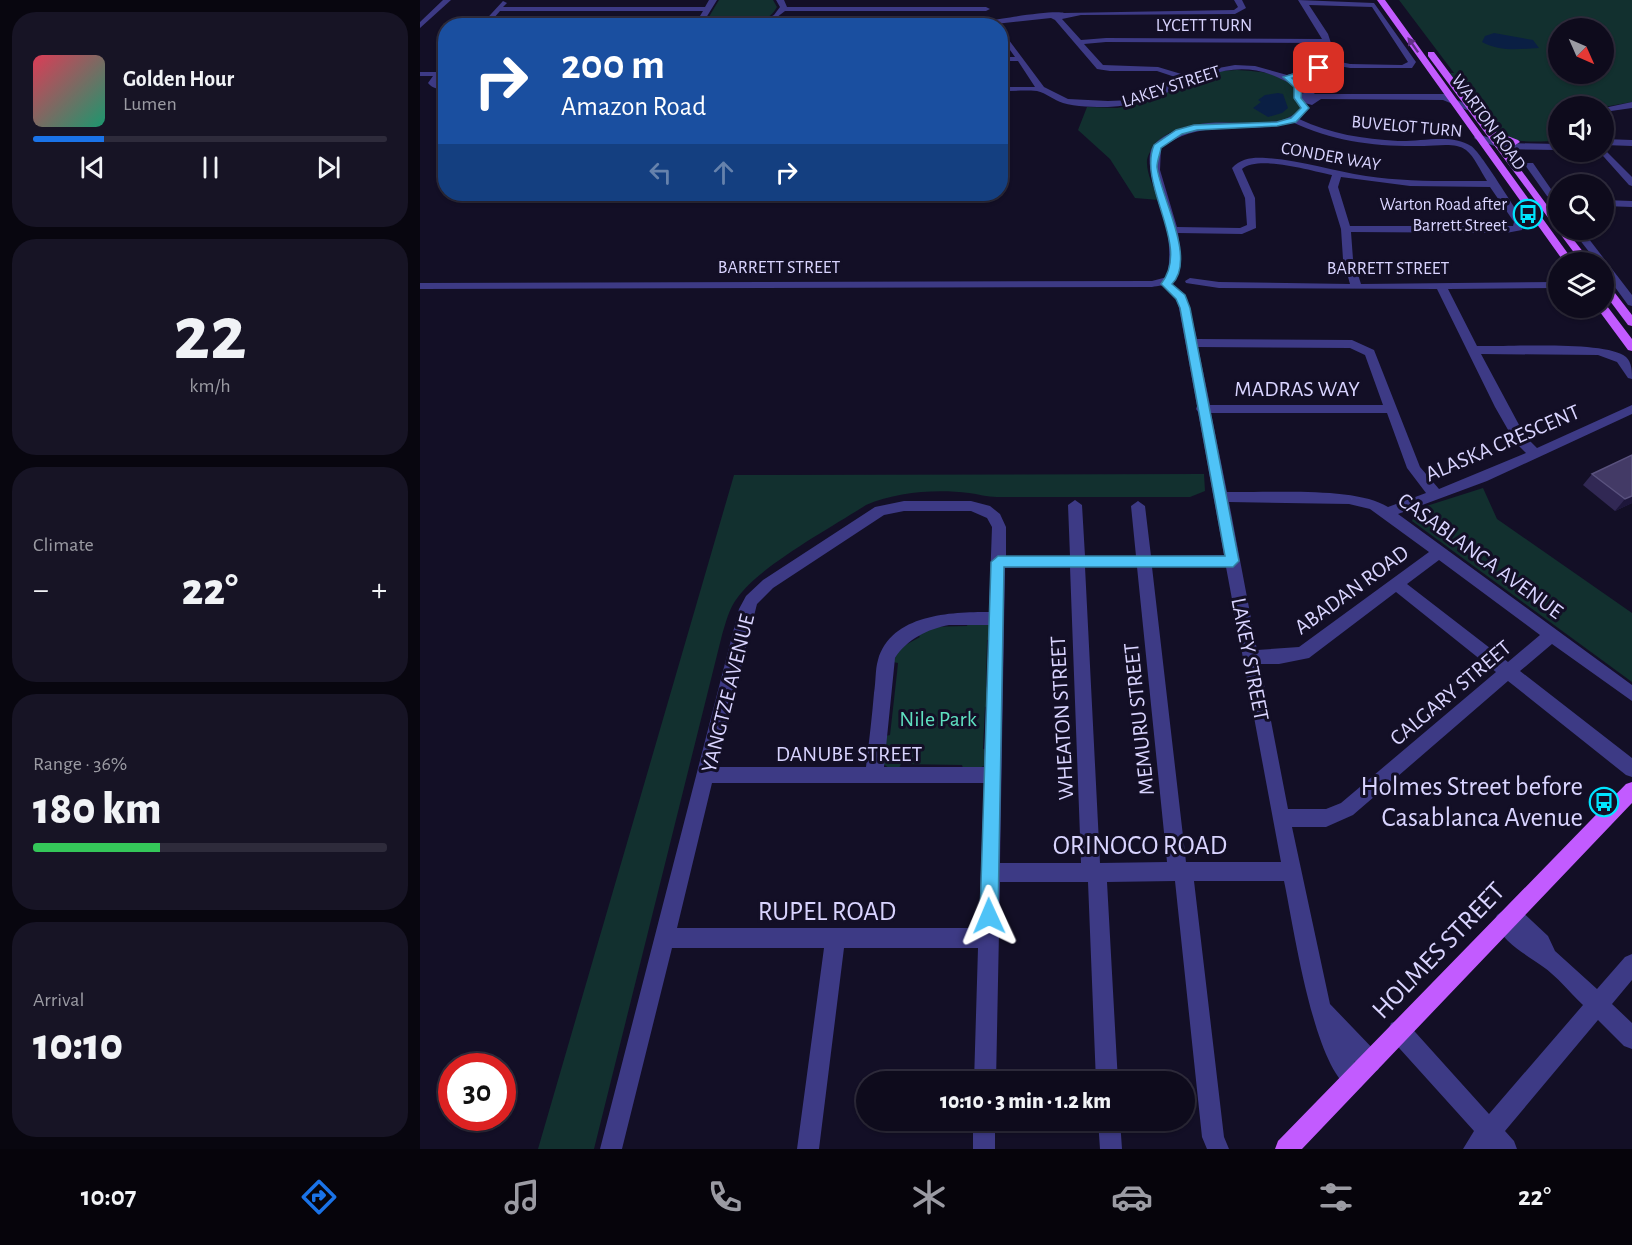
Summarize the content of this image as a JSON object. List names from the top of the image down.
{
  "streets": {
    "main road": ["WARTON ROAD", "HOLMES STREET"],
    "street": [
      "LYCETT TURN",
      "LAKEY STREET",
      "BUVELOT TURN",
      "CONDER WAY",
      "BARRETT STREET",
      "MADRAS WAY",
      "ALASKA CRESCENT",
      "CASABLANCA AVENUE",
      "ABADAN ROAD",
      "CALGARY STREET",
      "YANGTZE AVENUE",
      "WHEATON STREET",
      "MEMURU STREET",
      "DANUBE STREET",
      "ORINOCO ROAD",
      "RUPEL ROAD"
    ]
  },
  "crossings": [
    ["LAKEY STREET", "BUVELOT TURN"],
    ["LAKEY STREET", "CONDER WAY"],
    ["LAKEY STREET", "BARRETT STREET"],
    ["LAKEY STREET", "MADRAS WAY"],
    ["LAKEY STREET", "CASABLANCA AVENUE"],
    ["LAKEY STREET", "ABADAN ROAD"],
    ["LAKEY STREET", "CALGARY STREET"],
    ["LAKEY STREET", "ORINOCO ROAD"],
    ["LAKEY STREET", "HOLMES STREET"],
    ["BUVELOT TURN", "CONDER WAY"],
    ["ALASKA CRESCENT", "CASABLANCA AVENUE"],
    ["CASABLANCA AVENUE", "ABADAN ROAD"],
    ["CASABLANCA AVENUE", "CALGARY STREET"],
    ["YANGTZE AVENUE", "DANUBE STREET"],
    ["YANGTZE AVENUE", "ORINOCO ROAD"],
    ["YANGTZE AVENUE", "RUPEL ROAD"],
    ["WHEATON STREET", "ORINOCO ROAD"],
    ["MEMURU STREET", "ORINOCO ROAD"]
  ],
  "parks": ["Nile Park"],
  "places": {
    "bus stop": ["Warton Road after Barrett Street", "Holmes Street before Casablanca Avenue"]
  },
  "north": "bottom right",
  "page": {
    "turn": ["200 m", "Amazon Road"],
    "song": ["Golden Hour", "Lumen"],
    "tile": [
      ["22", "km/h"],
      "Climate",
      ["Range · 36%", "180 km"],
      ["Arrival", "10:10"]
    ],
    "heat": ["−", "22°", "+"],
    "limit": "30",
    "trip": "10:10 · 3 min · 1.2 km",
    "tabs": ["10:07", "22°"]
  }
}
